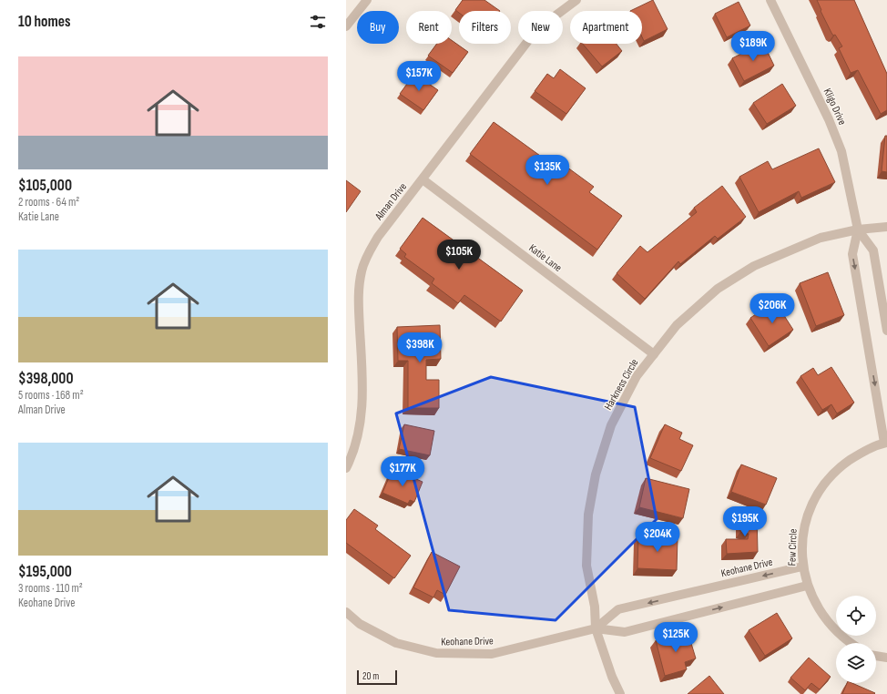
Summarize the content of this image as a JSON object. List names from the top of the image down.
{
  "streets": {
    "street": [
      "Kligo Drive",
      "Alman Drive",
      "Katie Lane",
      "Harkness Circle",
      "Few Circle",
      "Keohane Drive"
    ]
  },
  "crossings": [
    ["Kligo Drive", "Harkness Circle"],
    ["Kligo Drive", "Few Circle"],
    ["Alman Drive", "Katie Lane"],
    ["Katie Lane", "Harkness Circle"],
    ["Harkness Circle", "Keohane Drive"],
    ["Few Circle", "Keohane Drive"]
  ],
  "scale_bar": "20 m",
  "page": {
    "heading": "10 homes",
    "chip": [
      "Buy",
      "Rent",
      "Filters",
      "New",
      "Apartment"
    ],
    "price": [
      "$189K",
      "$157K",
      "$135K",
      "$105K",
      "$206K",
      "$398K",
      "$177K",
      "$195K",
      "$204K",
      "$125K"
    ],
    "list": [
      {
        "name": "$105,000",
        "note": "2 rooms · 64 m² · Katie Lane"
      },
      {
        "name": "$398,000",
        "note": "5 rooms · 168 m² · Alman Drive"
      },
      {
        "name": "$195,000",
        "note": "3 rooms · 110 m² · Keohane Drive"
      }
    ],
    "scale": "20 m"
  }
}
